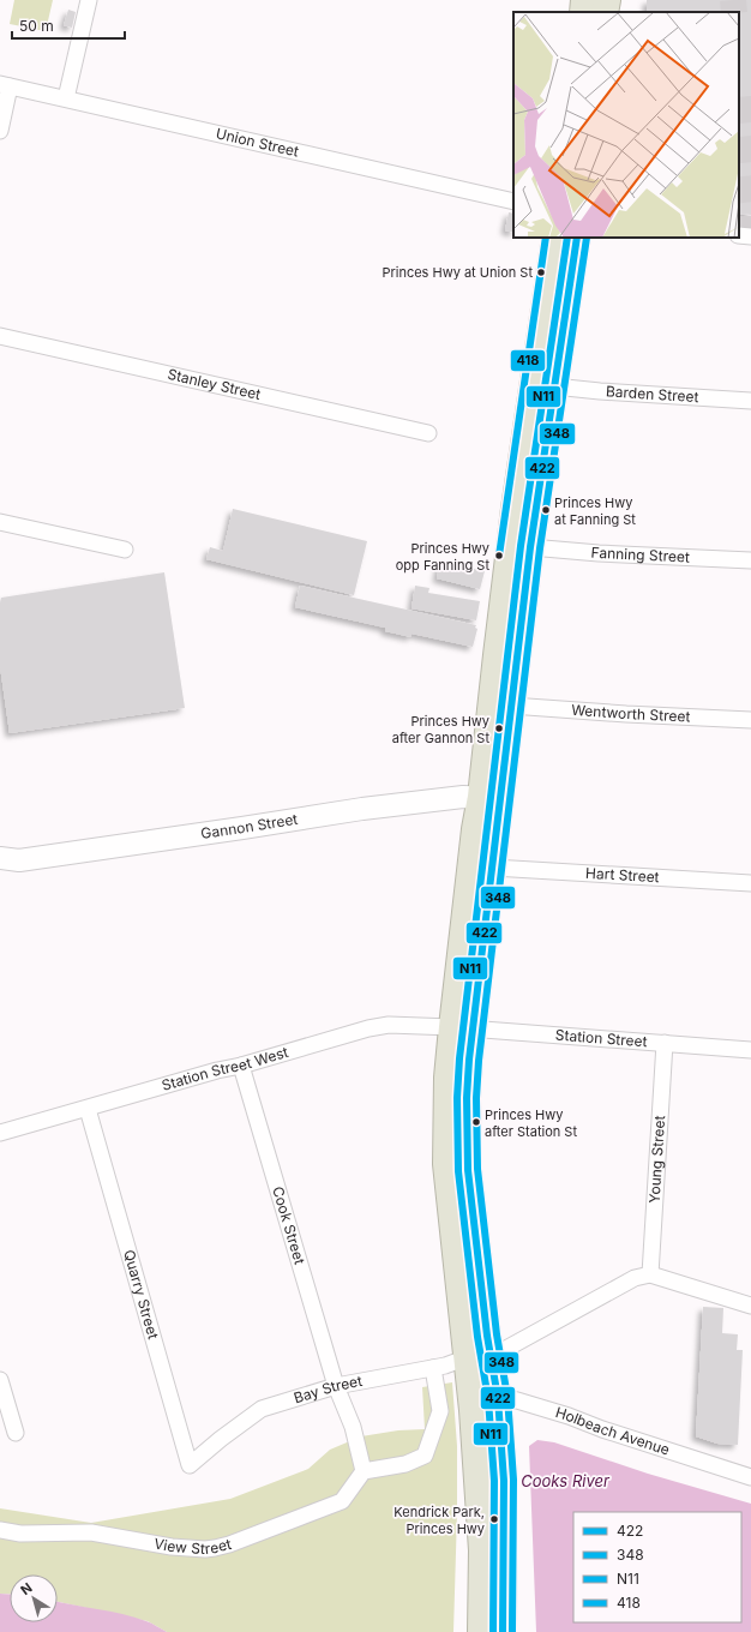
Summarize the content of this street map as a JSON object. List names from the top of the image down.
{
  "streets": {
    "street": [
      "Union Street",
      "Stanley Street",
      "Barden Street",
      "Fanning Street",
      "Wentworth Street",
      "Gannon Street",
      "Hart Street",
      "Station Street",
      "Station Street West",
      "Young Street",
      "Cook Street",
      "Quarry Street",
      "Bay Street",
      "Holbeach Avenue",
      "View Street"
    ]
  },
  "crossings": [
    ["Station Street", "Station Street West"],
    ["Station Street", "Young Street"],
    ["Station Street West", "Cook Street"],
    ["Station Street West", "Quarry Street"],
    ["Young Street", "Bay Street"],
    ["Cook Street", "Bay Street"],
    ["Quarry Street", "Bay Street"]
  ],
  "water": ["Cooks River"],
  "places": [
    "Princes Hwy at Union St",
    "Princes Hwy at Fanning St",
    "Princes Hwy opp Fanning St",
    "Princes Hwy after Gannon St",
    "Princes Hwy after Station St",
    "Kendrick Park, Princes Hwy"
  ],
  "lines": [
    "transit line 422",
    "transit line 348",
    "transit line N11",
    "transit line 418"
  ],
  "legend": [
    "422",
    "348",
    "N11",
    "418"
  ],
  "scale_bar": "50 m",
  "north": "top left"
}
